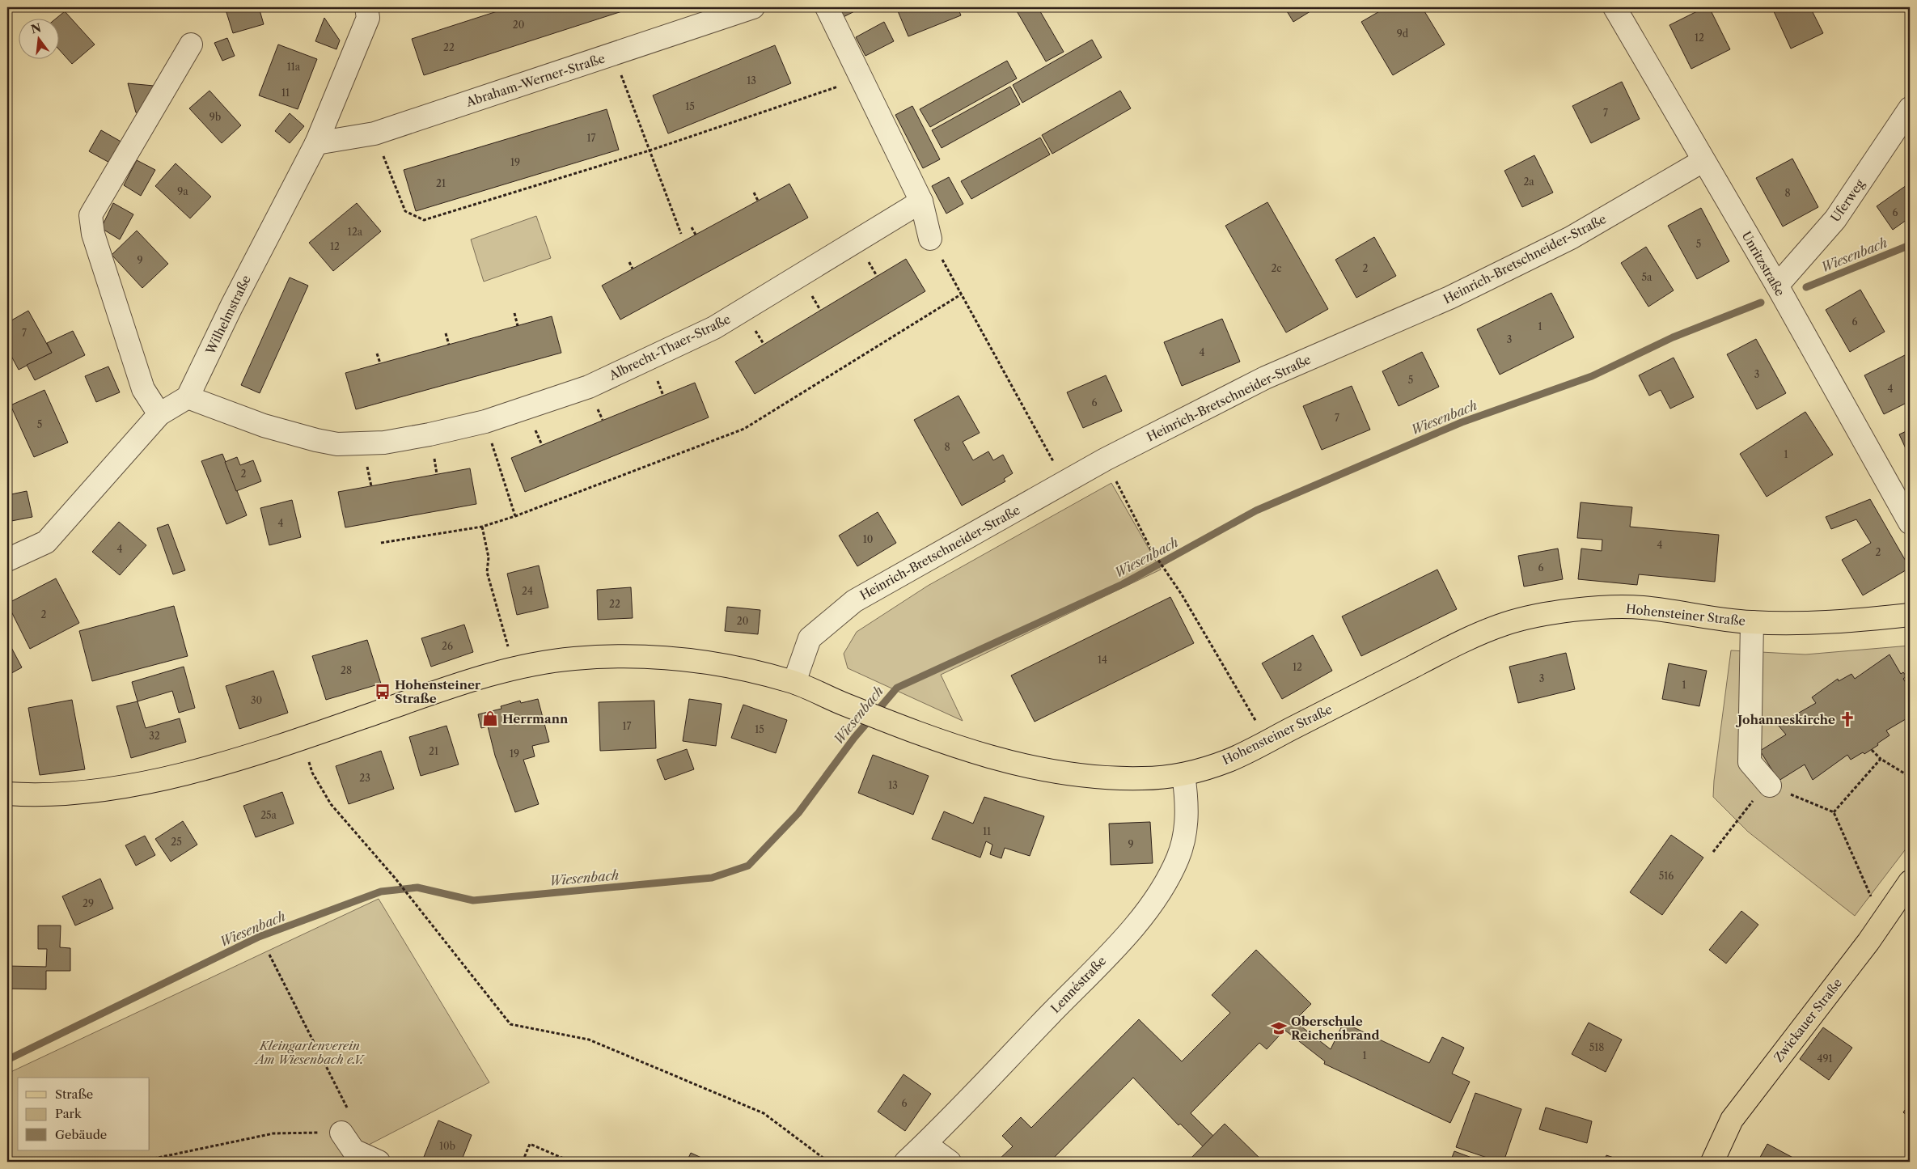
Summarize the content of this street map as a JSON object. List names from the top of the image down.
{
  "streets": {
    "main road": ["Hohensteiner Straße", "Zwickauer Straße"],
    "street": [
      "Abraham-Werner-Straße",
      "Uferweg",
      "Heinrich-Bretschneider-Straße",
      "Unritzstraße",
      "Wilhelmstraße",
      "Albrecht-Thaer-Straße",
      "Lennéstraße"
    ]
  },
  "crossings": [
    ["Abraham-Werner-Straße", "Wilhelmstraße"],
    ["Uferweg", "Unritzstraße"],
    ["Heinrich-Bretschneider-Straße", "Unritzstraße"],
    ["Heinrich-Bretschneider-Straße", "Hohensteiner Straße"],
    ["Wilhelmstraße", "Albrecht-Thaer-Straße"],
    ["Hohensteiner Straße", "Lennéstraße"]
  ],
  "water": ["Wiesenbach"],
  "parks": ["Kleingartenverein Am Wiesenbach e.V."],
  "places": {
    "bus stop": ["Hohensteiner Straße"],
    "shop": ["Herrmann"],
    "church": ["Johanneskirche"],
    "school or university": ["Oberschule Reichenbrand"]
  },
  "house_numbers": [
    "20",
    "9d",
    "12",
    "22",
    "11a",
    "13",
    "11",
    "15",
    "7",
    "9b",
    "17",
    "19",
    "2a",
    "21",
    "9a",
    "8",
    "6",
    "12a",
    "5",
    "12",
    "9",
    "2c",
    "2",
    "5a",
    "6",
    "1",
    "7",
    "3",
    "4",
    "3",
    "5",
    "4",
    "6",
    "7",
    "5",
    "8",
    "1",
    "2",
    "4",
    "10",
    "4",
    "4",
    "2",
    "6",
    "24",
    "22",
    "2",
    "20",
    "26",
    "14",
    "12",
    "28",
    "3",
    "1",
    "30",
    "17",
    "15",
    "32",
    "21",
    "19",
    "23",
    "13",
    "25a",
    "11",
    "25",
    "9",
    "516",
    "29",
    "518",
    "1",
    "491",
    "6",
    "10b"
  ],
  "legend": ["Straße", "Park", "Gebäude"],
  "north": "top"
}
